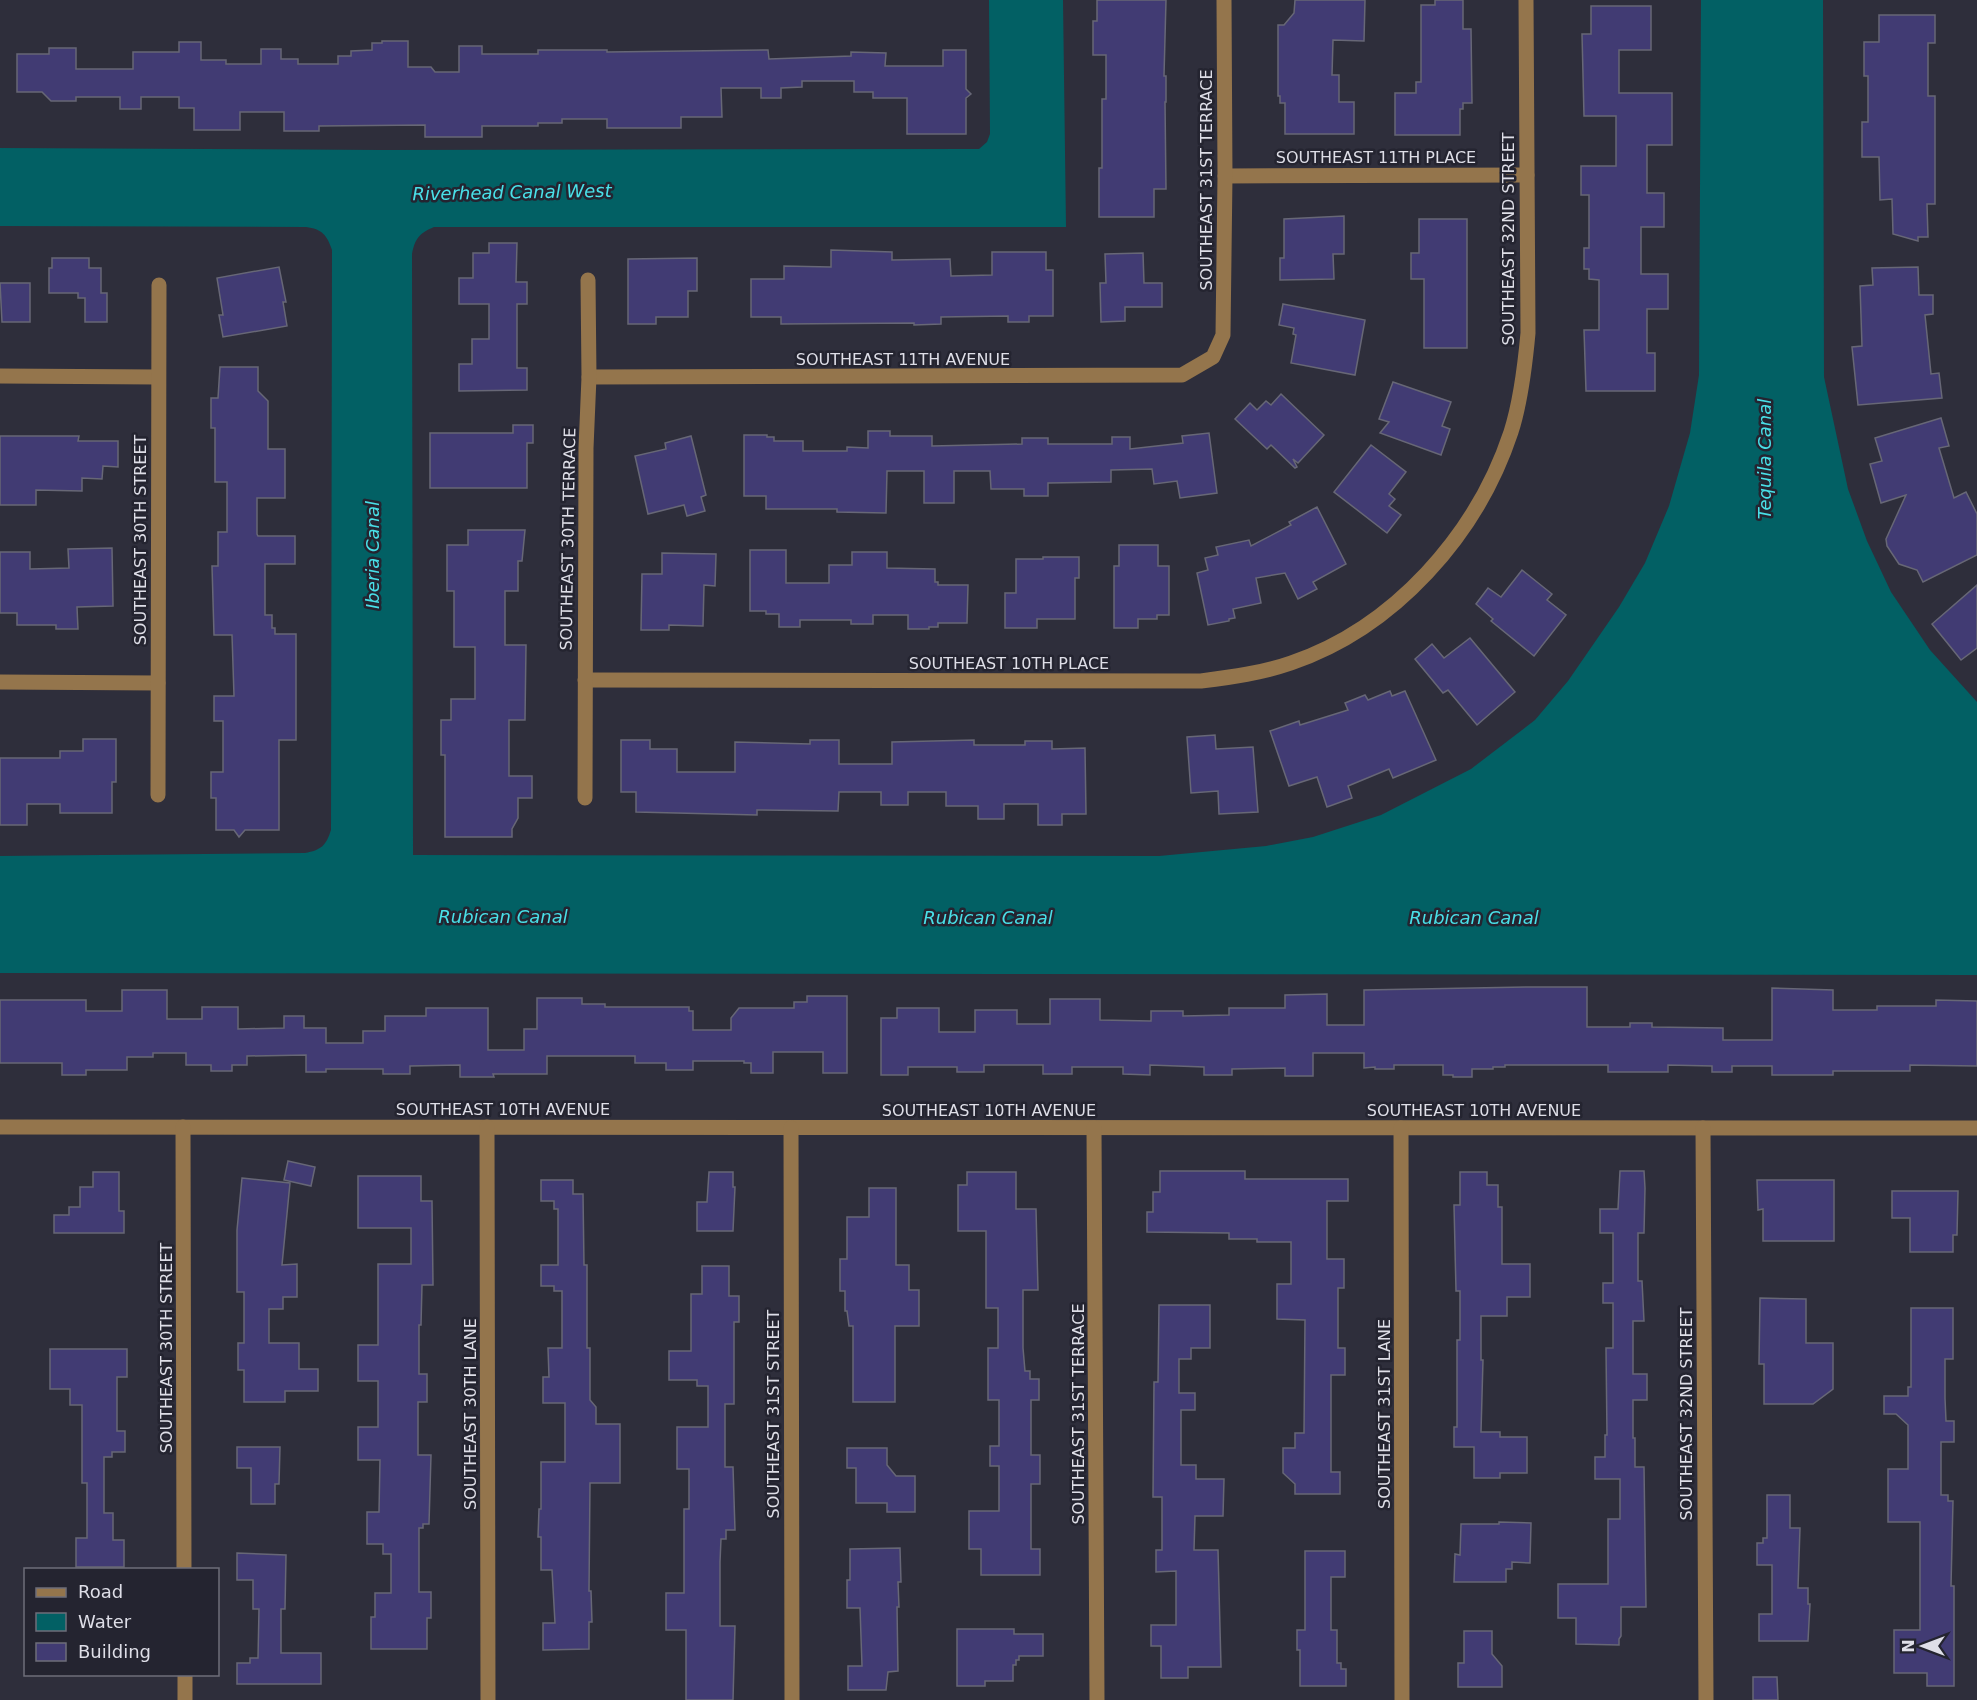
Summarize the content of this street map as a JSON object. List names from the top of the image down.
{
  "streets": {
    "street": [
      "SOUTHEAST 11TH PLACE",
      "SOUTHEAST 31ST TERRACE",
      "SOUTHEAST 32ND STREET",
      "SOUTHEAST 11TH AVENUE",
      "SOUTHEAST 30TH TERRACE",
      "SOUTHEAST 30TH STREET",
      "SOUTHEAST 10TH PLACE",
      "SOUTHEAST 10TH AVENUE",
      "SOUTHEAST 30TH LANE",
      "SOUTHEAST 31ST STREET",
      "SOUTHEAST 31ST LANE"
    ]
  },
  "crossings": [
    ["SOUTHEAST 11TH PLACE", "SOUTHEAST 31ST TERRACE"],
    ["SOUTHEAST 11TH PLACE", "SOUTHEAST 32ND STREET"],
    ["SOUTHEAST 31ST TERRACE", "SOUTHEAST 11TH AVENUE"],
    ["SOUTHEAST 31ST TERRACE", "SOUTHEAST 10TH AVENUE"],
    ["SOUTHEAST 32ND STREET", "SOUTHEAST 10TH PLACE"],
    ["SOUTHEAST 32ND STREET", "SOUTHEAST 10TH AVENUE"],
    ["SOUTHEAST 11TH AVENUE", "SOUTHEAST 30TH TERRACE"],
    ["SOUTHEAST 30TH TERRACE", "SOUTHEAST 10TH PLACE"],
    ["SOUTHEAST 30TH STREET", "SOUTHEAST 10TH AVENUE"],
    ["SOUTHEAST 10TH AVENUE", "SOUTHEAST 30TH LANE"],
    ["SOUTHEAST 10TH AVENUE", "SOUTHEAST 31ST STREET"],
    ["SOUTHEAST 10TH AVENUE", "SOUTHEAST 31ST LANE"]
  ],
  "water": [
    "Riverhead Canal West",
    "Tequila Canal",
    "Iberia Canal",
    "Rubican Canal"
  ],
  "legend": ["Road", "Water", "Building"],
  "north": "left"
}
